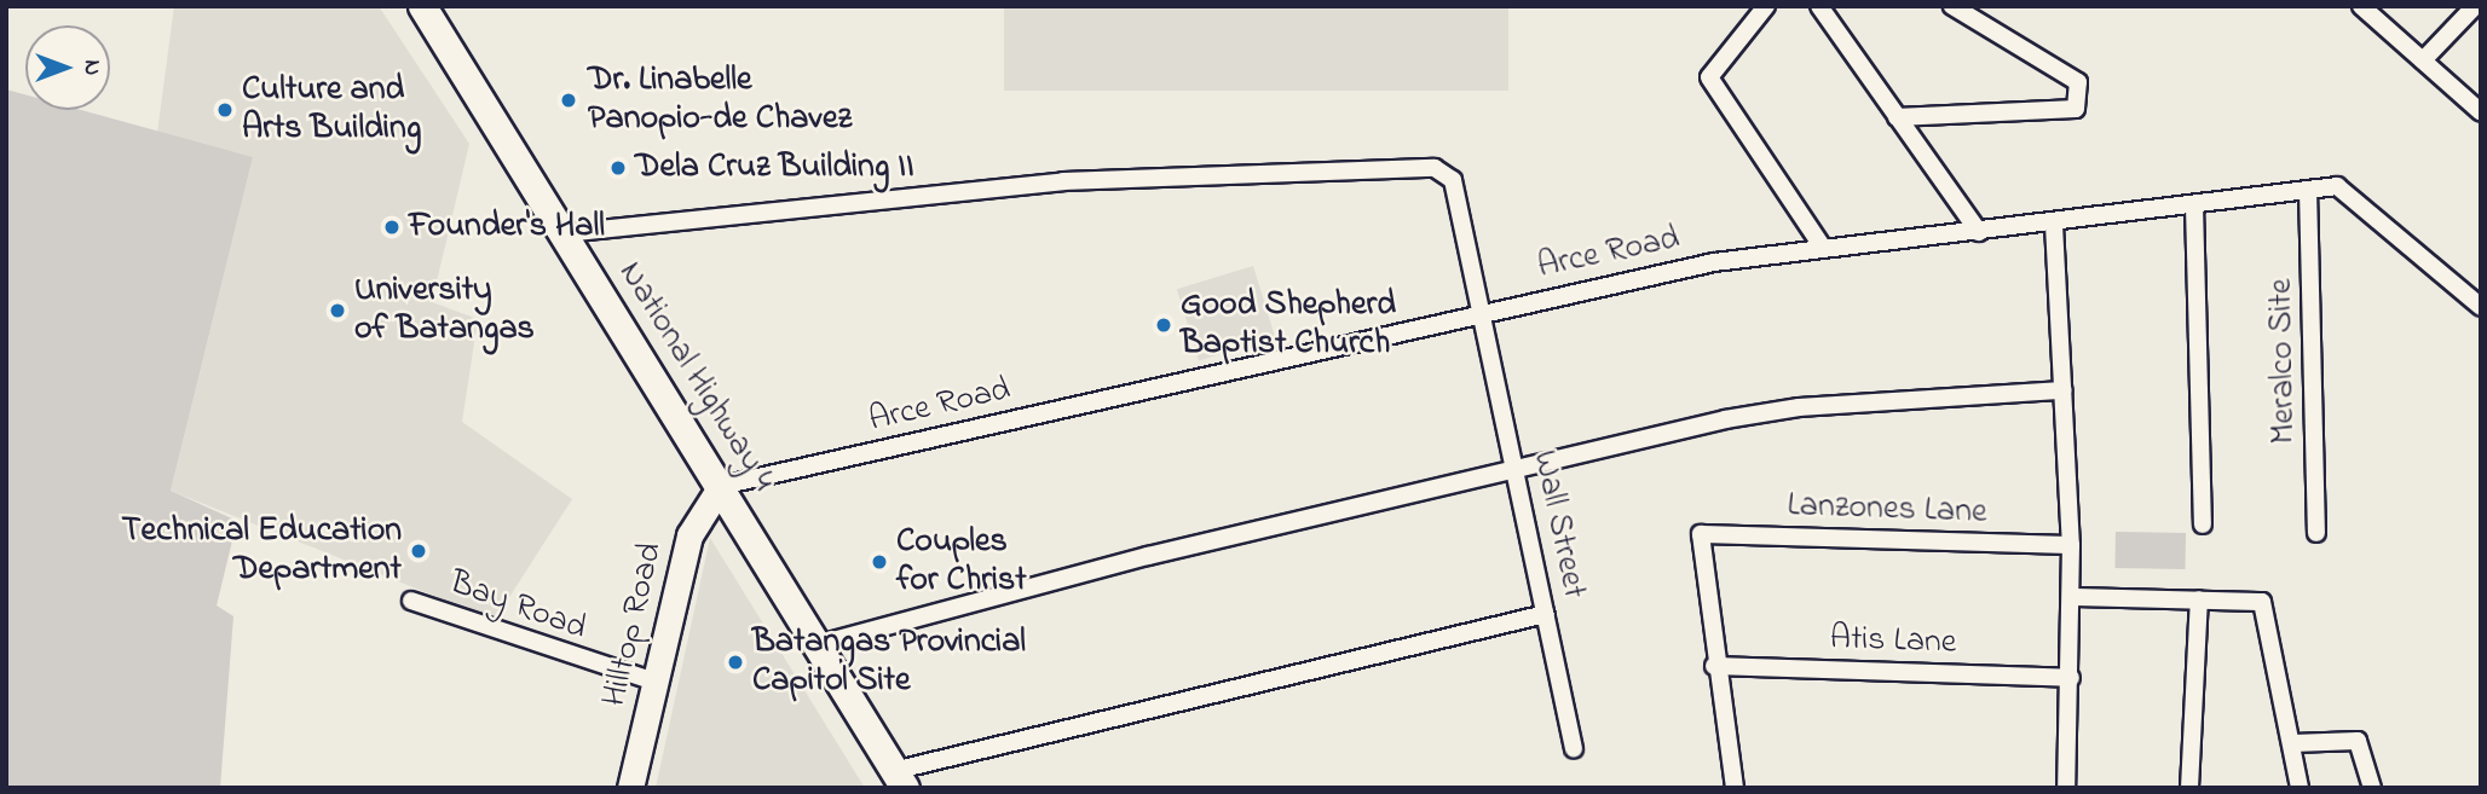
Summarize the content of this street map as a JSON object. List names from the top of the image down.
{
  "streets": {
    "main road": ["National Highway 4"],
    "street": [
      "Arce Road",
      "Meralco Site",
      "Lanzones Lane",
      "Wall Street",
      "Bay Road",
      "Hilltop Road",
      "Atis Lane"
    ]
  },
  "crossings": [
    ["Arce Road", "Meralco Site"],
    ["Arce Road", "National Highway 4"],
    ["Arce Road", "Wall Street"],
    ["Arce Road", "Hilltop Road"],
    ["National Highway 4", "Wall Street"],
    ["National Highway 4", "Hilltop Road"],
    ["Lanzones Lane", "Atis Lane"],
    ["Bay Road", "Hilltop Road"]
  ],
  "places": [
    "Dr. Linabelle Panopio-de Chavez",
    "Culture and Arts Building",
    "Dela Cruz Building II",
    "Founder's Hall",
    "University of Batangas",
    "Good Shepherd Baptist Church",
    "Technical Education Department",
    "Couples for Christ",
    "Batangas Provincial Capitol Site"
  ],
  "north": "right"
}
